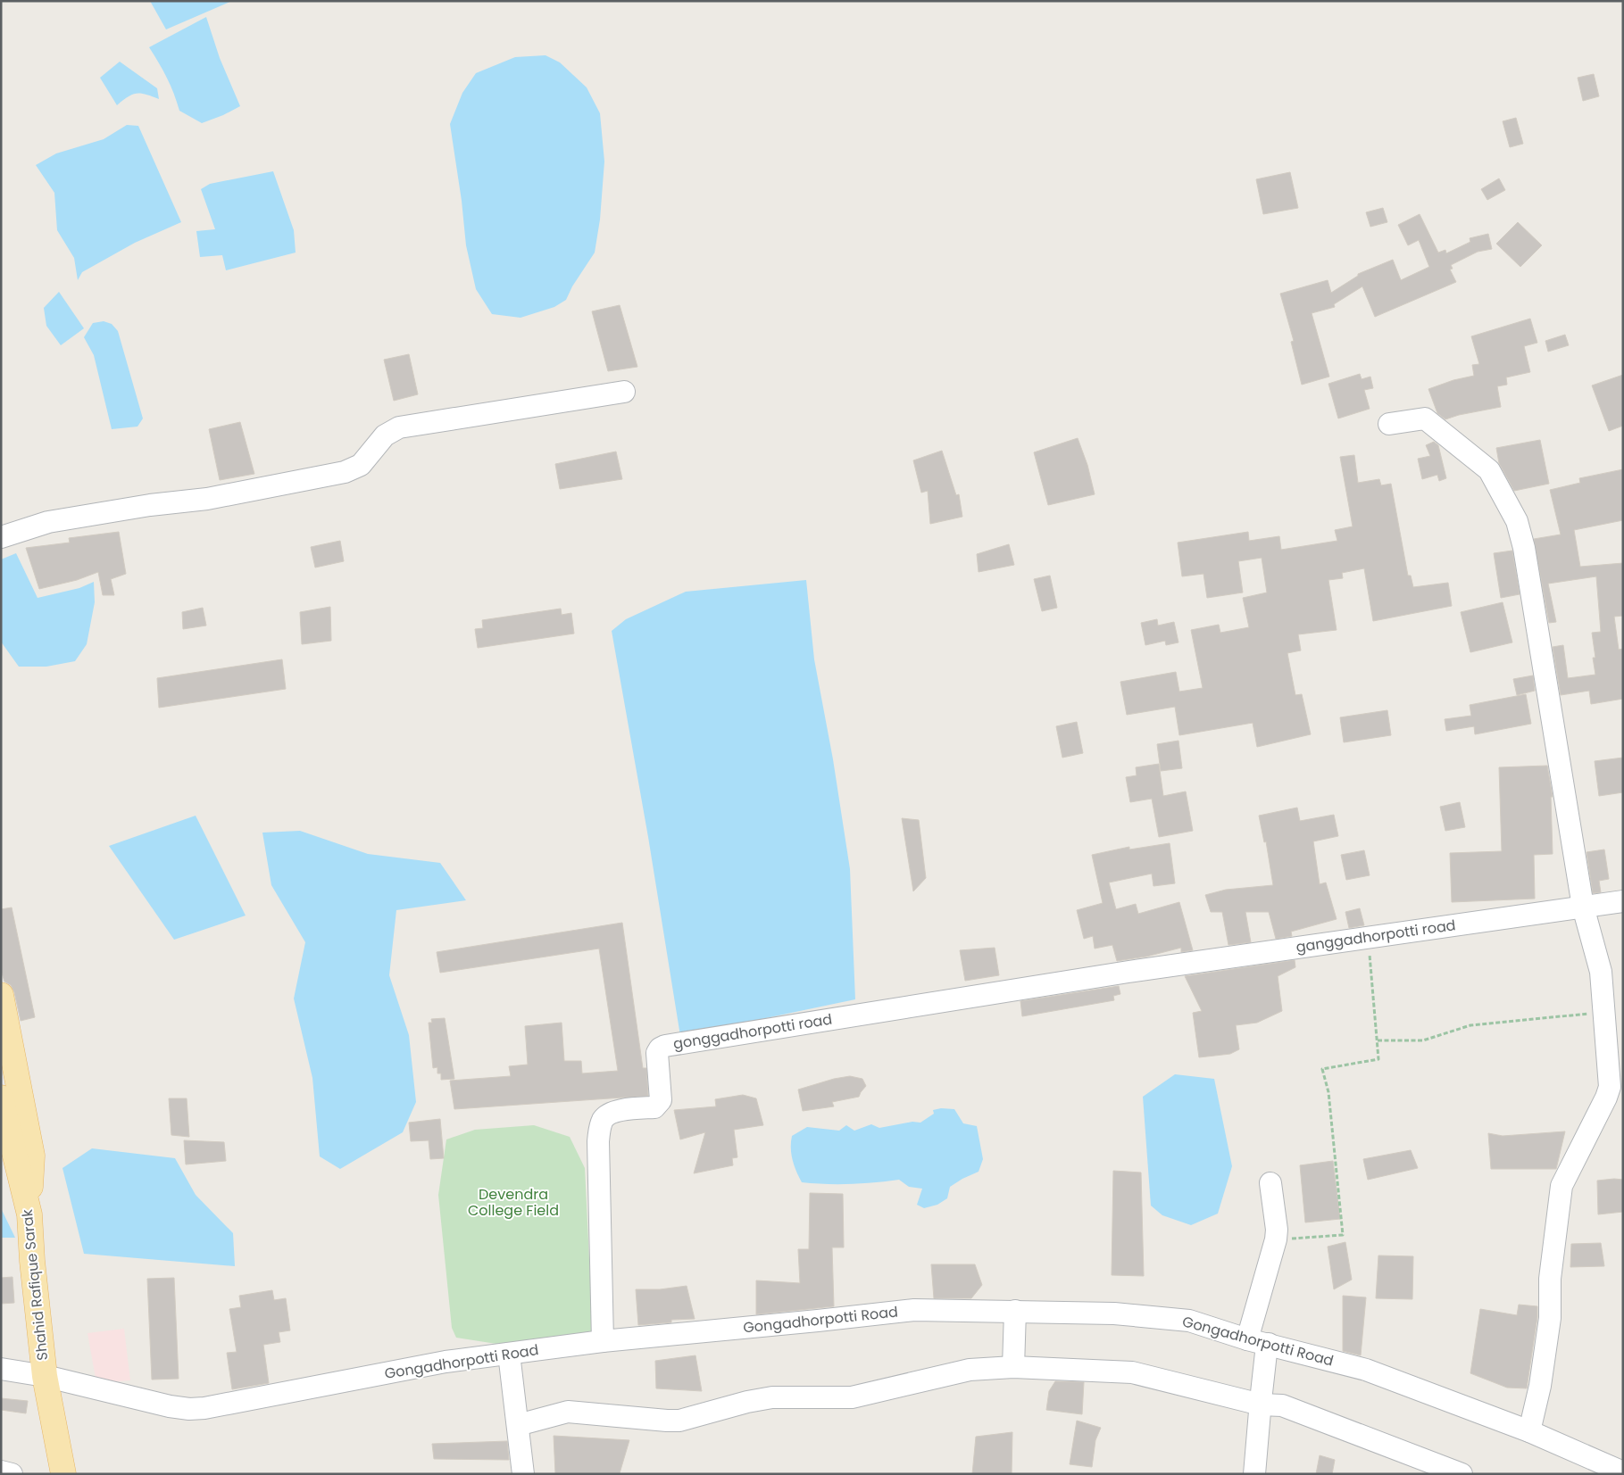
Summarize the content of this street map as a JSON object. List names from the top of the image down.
{
  "streets": {
    "main road": ["Shahid Rafique Sarak"],
    "street": ["ganggadhorpotti road", "gonggadhorpotti road", "Gongadhorpotti Road"]
  },
  "crossings": [
    ["ganggadhorpotti road", "gonggadhorpotti road"],
    ["gonggadhorpotti road", "Gongadhorpotti Road"],
    ["Shahid Rafique Sarak", "Gongadhorpotti Road"]
  ],
  "parks": ["Devendra College Field"]
}
